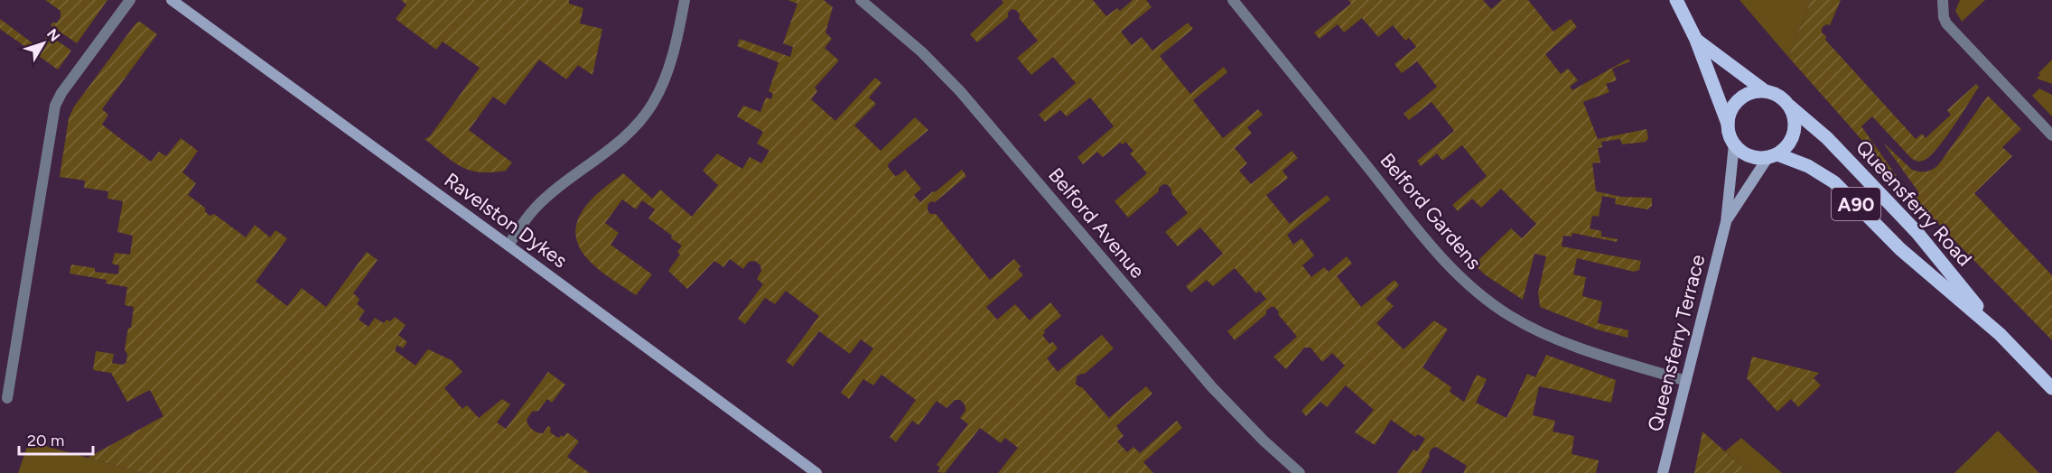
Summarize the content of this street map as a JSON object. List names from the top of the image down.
{
  "streets": {
    "main road": ["Queensferry Road", "A90"],
    "street": [
      "Belford Gardens",
      "Ravelston Dykes",
      "Belford Avenue",
      "Queensferry Terrace"
    ]
  },
  "crossings": [
    ["Queensferry Road", "A90"],
    ["Queensferry Road", "Queensferry Terrace"],
    ["A90", "Queensferry Terrace"],
    ["Belford Gardens", "Queensferry Terrace"]
  ],
  "scale_bar": "20 m",
  "north": "top right"
}
